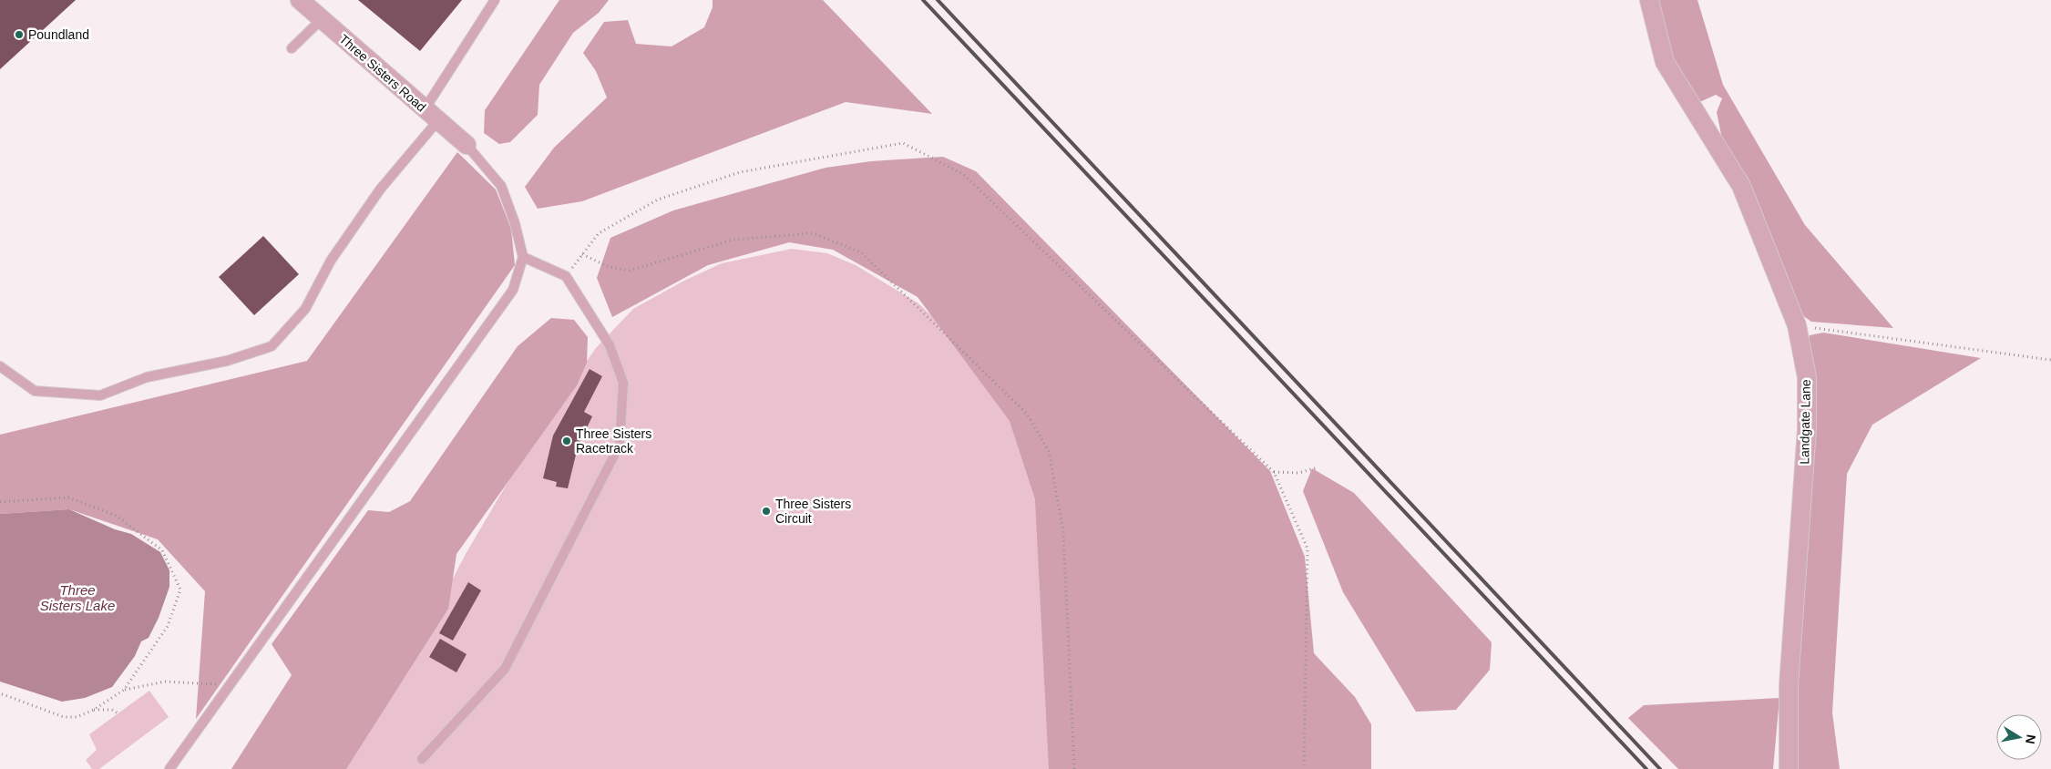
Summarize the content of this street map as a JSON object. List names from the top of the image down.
{
  "streets": {
    "street": ["Three Sisters Road", "Landgate Lane"]
  },
  "water": ["Three Sisters Lake"],
  "places": ["Poundland", "Three Sisters Racetrack", "Three Sisters Circuit"],
  "north": "right"
}
